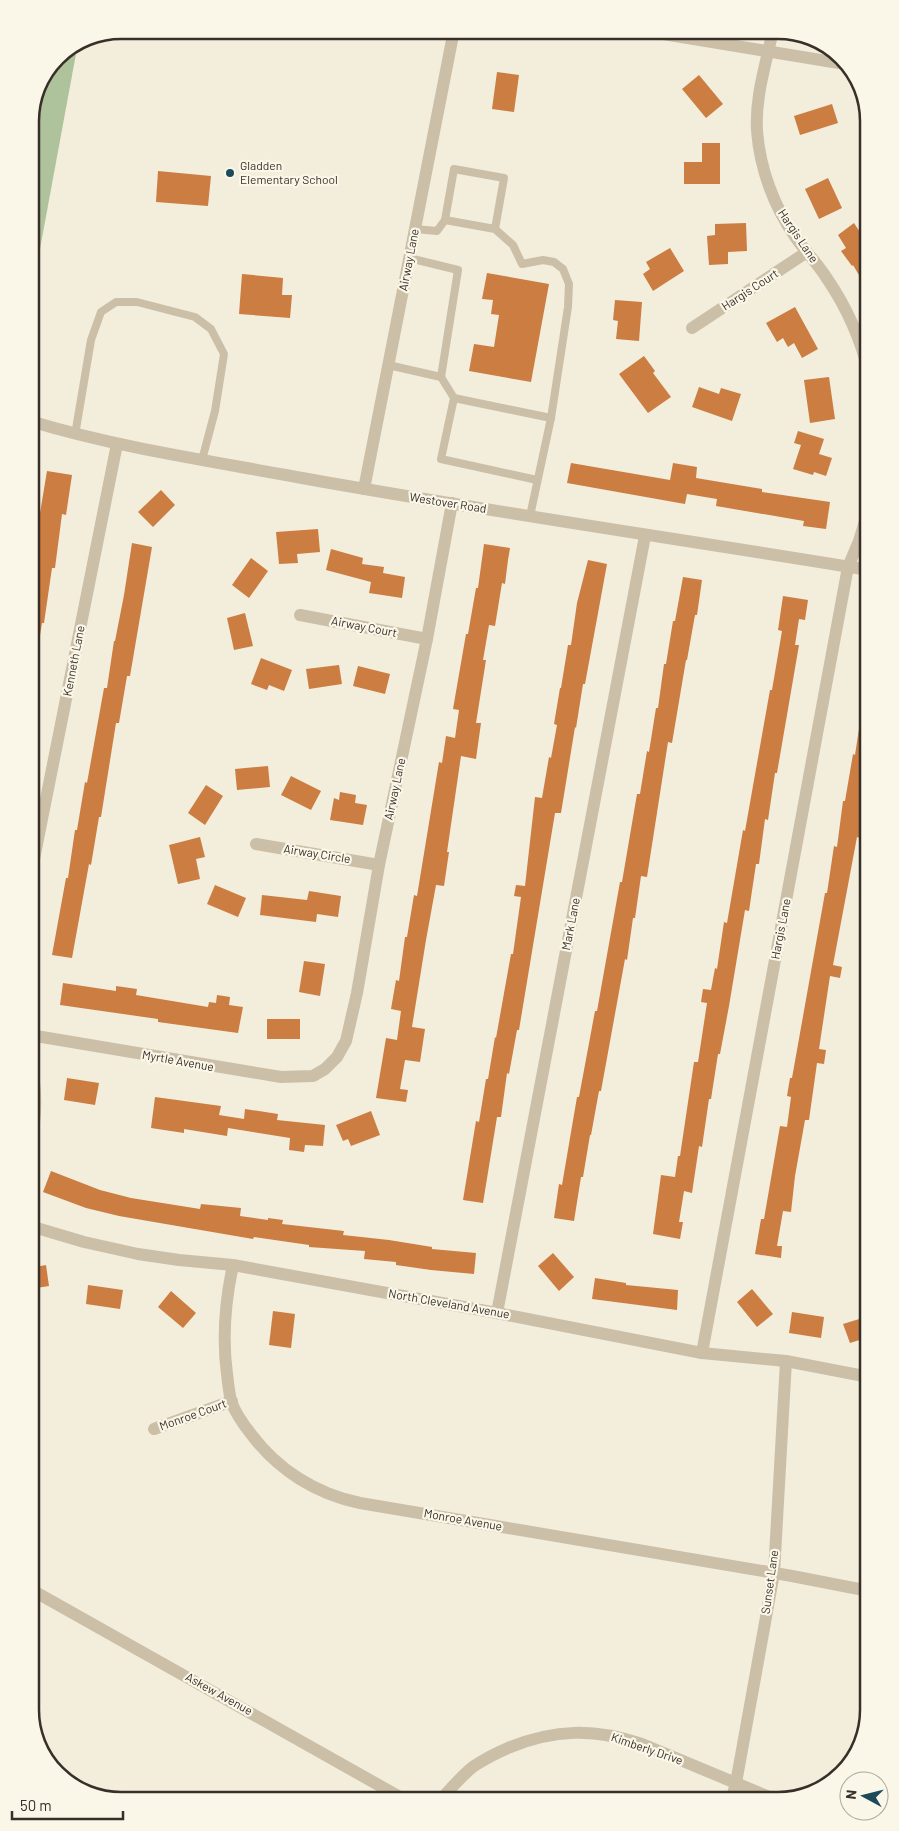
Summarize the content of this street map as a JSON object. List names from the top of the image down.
{
  "streets": {
    "street": [
      "Hargis Lane",
      "Airway Lane",
      "Hargis Court",
      "Westover Road",
      "Airway Court",
      "Kenneth Lane",
      "Airway Circle",
      "Mark Lane",
      "Myrtle Avenue",
      "North Cleveland Avenue",
      "Monroe Court",
      "Monroe Avenue",
      "Sunset Lane",
      "Askew Avenue",
      "Kimberly Drive"
    ]
  },
  "crossings": [
    ["Hargis Lane", "Hargis Court"],
    ["Hargis Lane", "Westover Road"],
    ["Hargis Lane", "North Cleveland Avenue"],
    ["Airway Lane", "Westover Road"],
    ["Airway Lane", "Airway Court"],
    ["Airway Lane", "Airway Circle"],
    ["Airway Lane", "Myrtle Avenue"],
    ["Westover Road", "Kenneth Lane"],
    ["Westover Road", "Mark Lane"],
    ["Mark Lane", "North Cleveland Avenue"],
    ["North Cleveland Avenue", "Monroe Avenue"],
    ["North Cleveland Avenue", "Sunset Lane"],
    ["Monroe Court", "Monroe Avenue"],
    ["Monroe Avenue", "Sunset Lane"],
    ["Sunset Lane", "Kimberly Drive"]
  ],
  "places": ["Gladden Elementary School"],
  "scale_bar": "50 m",
  "north": "left"
}
